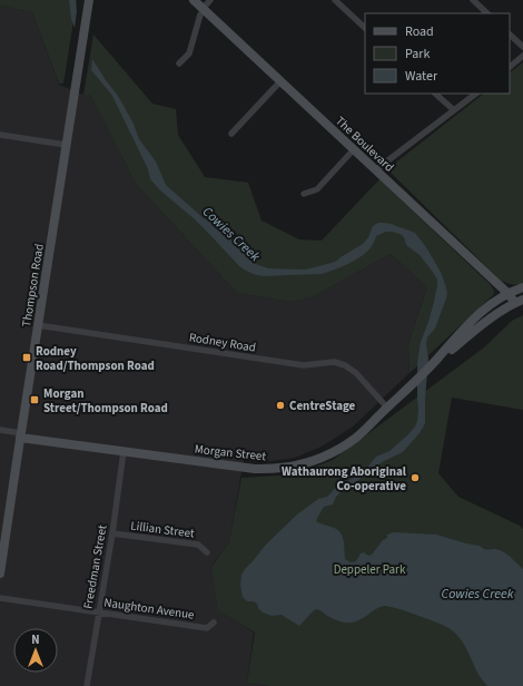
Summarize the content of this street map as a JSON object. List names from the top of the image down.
{
  "streets": {
    "main road": ["The Boulevard", "Thompson Road", "Morgan Street"],
    "street": [
      "Rodney Road",
      "Lillian Street",
      "Freedman Street",
      "Naughton Avenue"
    ]
  },
  "crossings": [
    ["The Boulevard", "Morgan Street"],
    ["Thompson Road", "Rodney Road"],
    ["Thompson Road", "Morgan Street"],
    ["Rodney Road", "Morgan Street"],
    ["Morgan Street", "Freedman Street"],
    ["Lillian Street", "Freedman Street"],
    ["Freedman Street", "Naughton Avenue"]
  ],
  "water": ["Cowies Creek"],
  "parks": ["Deppeler Park"],
  "places": {
    "transit": ["Rodney Road/Thompson Road", "Morgan Street/Thompson Road"],
    "other": ["CentreStage", "Wathaurong Aboriginal Co-operative"]
  },
  "legend": ["Road", "Park", "Water"],
  "north": "top"
}
